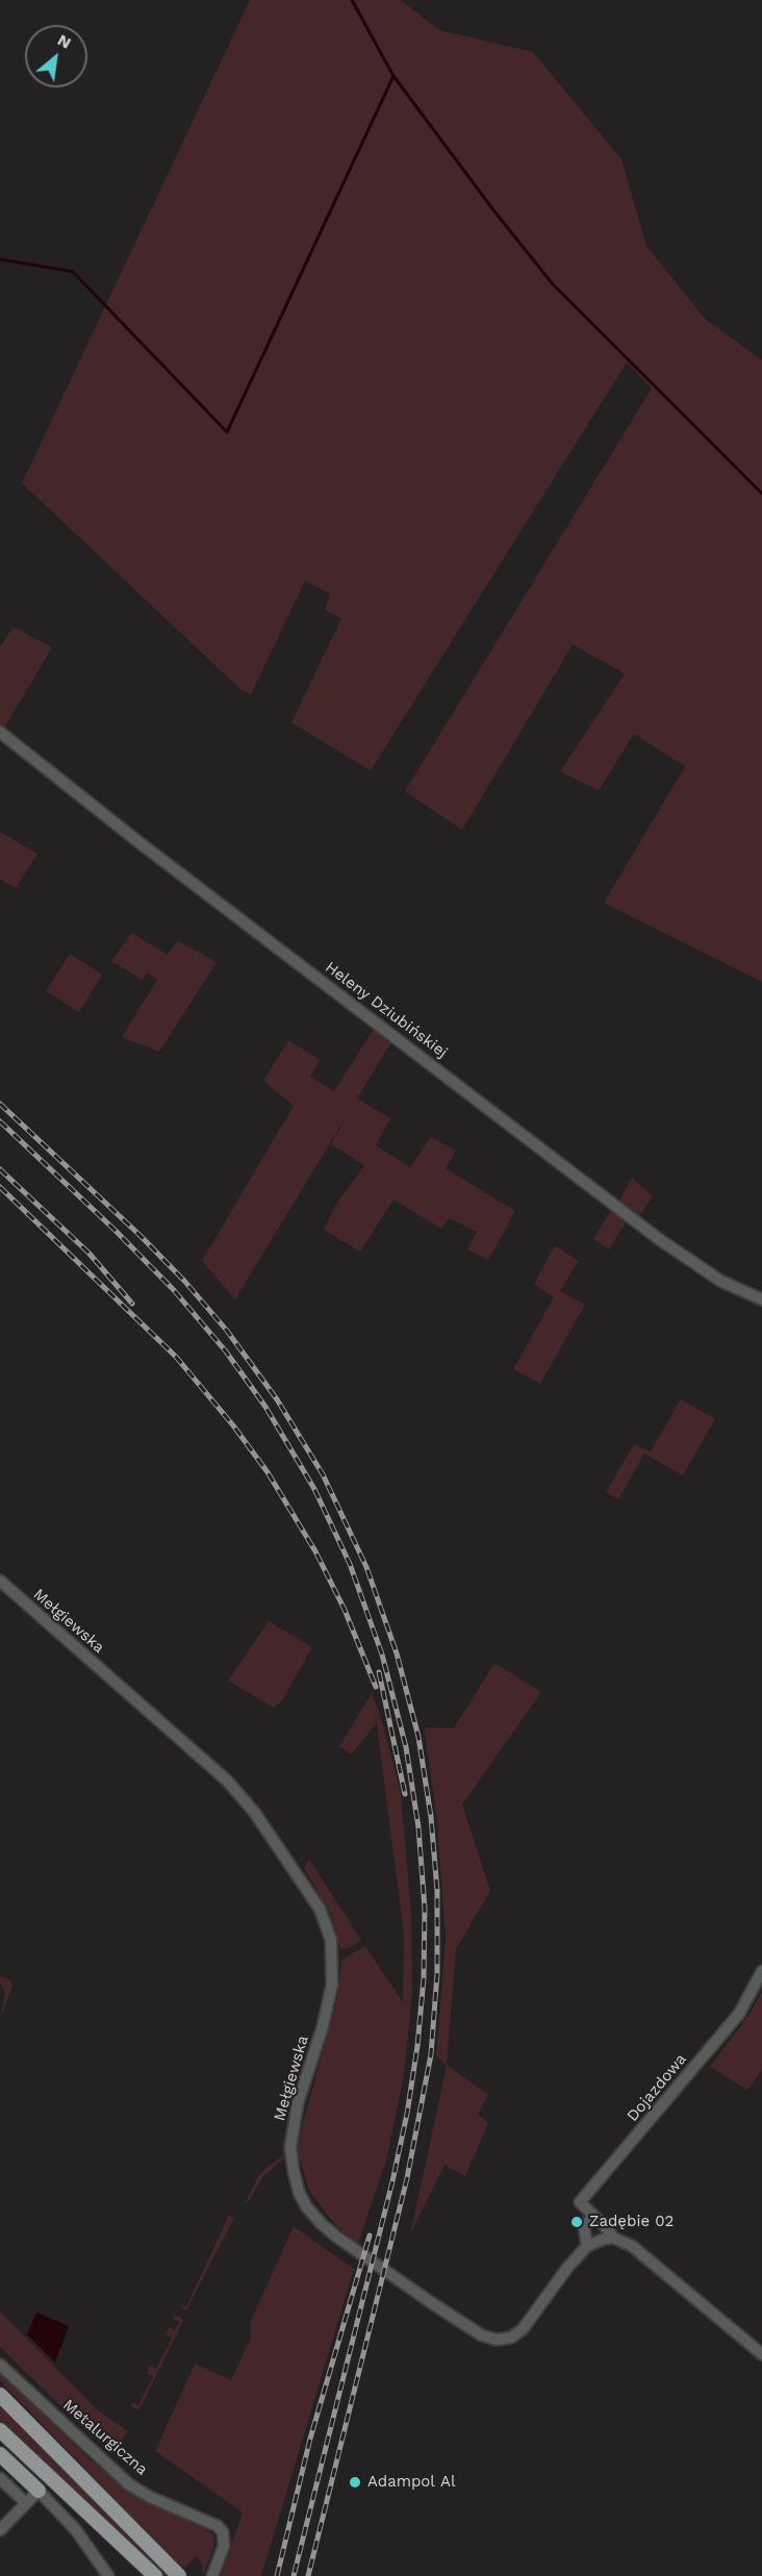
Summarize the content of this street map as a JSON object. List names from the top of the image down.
{
  "streets": {
    "street": [
      "Heleny Dziubińskiej",
      "Mełgiewska",
      "Dojazdowa",
      "Metalurgiczna"
    ]
  },
  "places": ["Zadębie 02", "Adampol Al"],
  "north": "top right"
}
